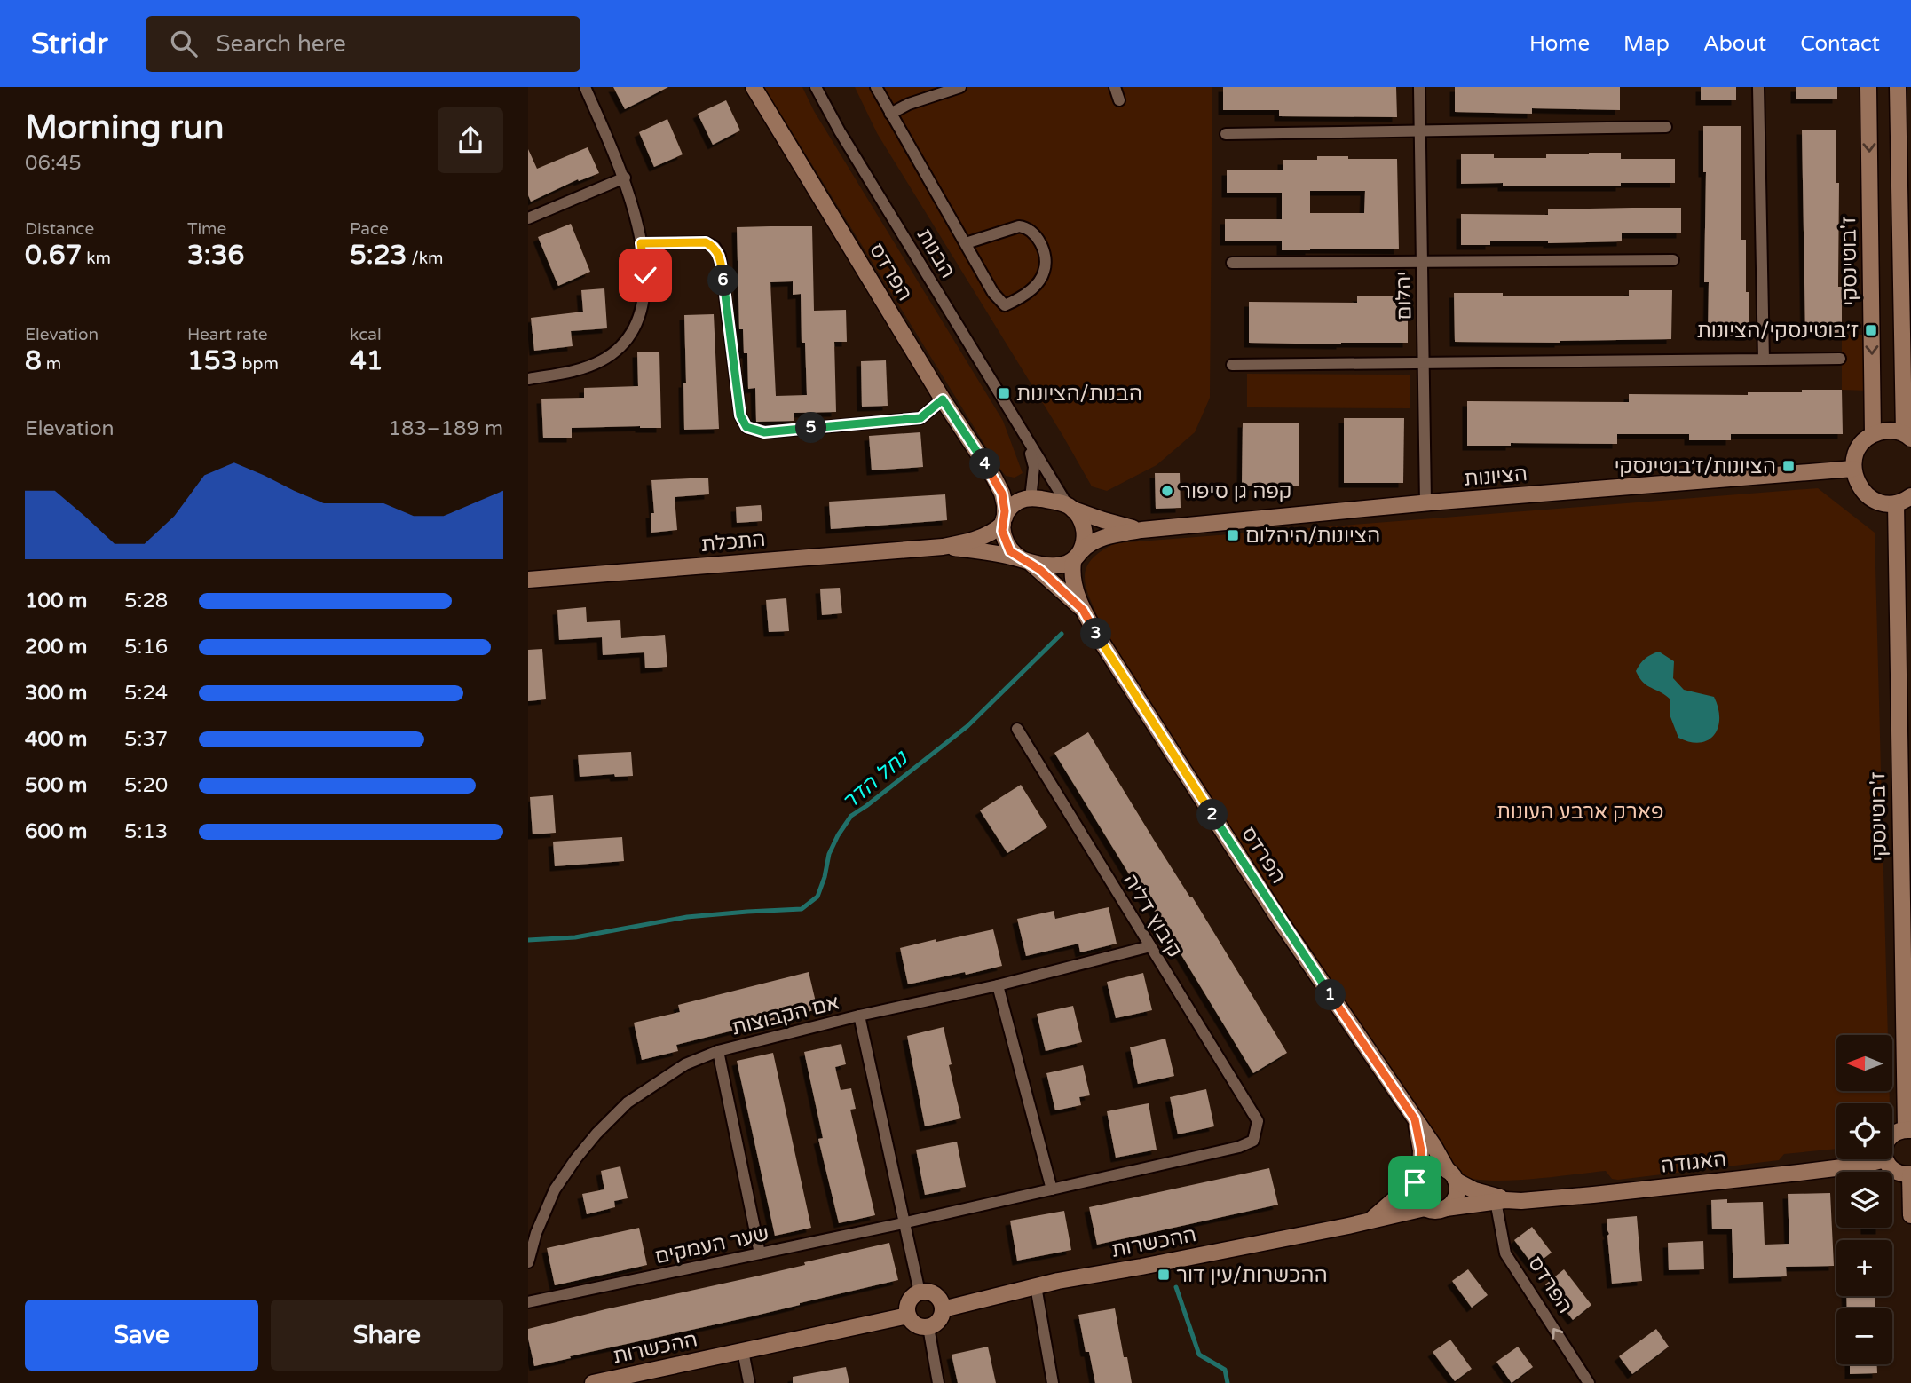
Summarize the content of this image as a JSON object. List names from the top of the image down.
{
  "streets": {
    "street": [
      "הבנות",
      "ז'בוטינסקי",
      "הפרדס",
      "יהלום",
      "הציונות",
      "התכלת",
      "קיבוץ דליה",
      "אם הקבוצות",
      "האגודה",
      "ההכשרות",
      "שער העמקים"
    ]
  },
  "crossings": [
    ["הבנות", "הפרדס"],
    ["הבנות", "הציונות"],
    ["הבנות", "התכלת"],
    ["הפרדס", "הציונות"],
    ["הפרדס", "התכלת"],
    ["הפרדס", "האגודה"],
    ["הפרדס", "ההכשרות"],
    ["יהלום", "הציונות"],
    ["הציונות", "התכלת"],
    ["קיבוץ דליה", "אם הקבוצות"],
    ["קיבוץ דליה", "שער העמקים"],
    ["האגודה", "ההכשרות"]
  ],
  "water": ["נחל הדר"],
  "parks": ["פארק ארבע העונות"],
  "places": {
    "transit": [
      "ז׳בוטינסקי/הציונות",
      "הבנות/הציונות",
      "הציונות/ז׳בוטינסקי",
      "הציונות/היהלום",
      "ההכשרות/עין דור"
    ],
    "other": ["קפה גן סיפור"]
  },
  "north": "left",
  "page": {
    "header": "Stridr",
    "search": "Search here",
    "nav": [
      "Home",
      "Map",
      "About",
      "Contact"
    ],
    "heading": ["Morning run", "06:45"],
    "stats": [
      ["Distance", "0.67 km"],
      ["Time", "3:36"],
      ["Pace", "5:23 /km"],
      ["Elevation", "8 m"],
      ["Heart rate", "153 bpm"],
      ["kcal", "41"]
    ],
    "pins": [
      "6",
      "5",
      "4",
      "3",
      "2",
      "1"
    ],
    "chart": ["Elevation", "183–189 m"],
    "list": [
      {
        "name": "100 m",
        "note": "5:28"
      },
      {
        "name": "200 m",
        "note": "5:16"
      },
      {
        "name": "300 m",
        "note": "5:24"
      },
      {
        "name": "400 m",
        "note": "5:37"
      },
      {
        "name": "500 m",
        "note": "5:20"
      },
      {
        "name": "600 m",
        "note": "5:13"
      }
    ],
    "map_buttons": ["+", "−"],
    "buttons": ["Save", "Share"]
  }
}
